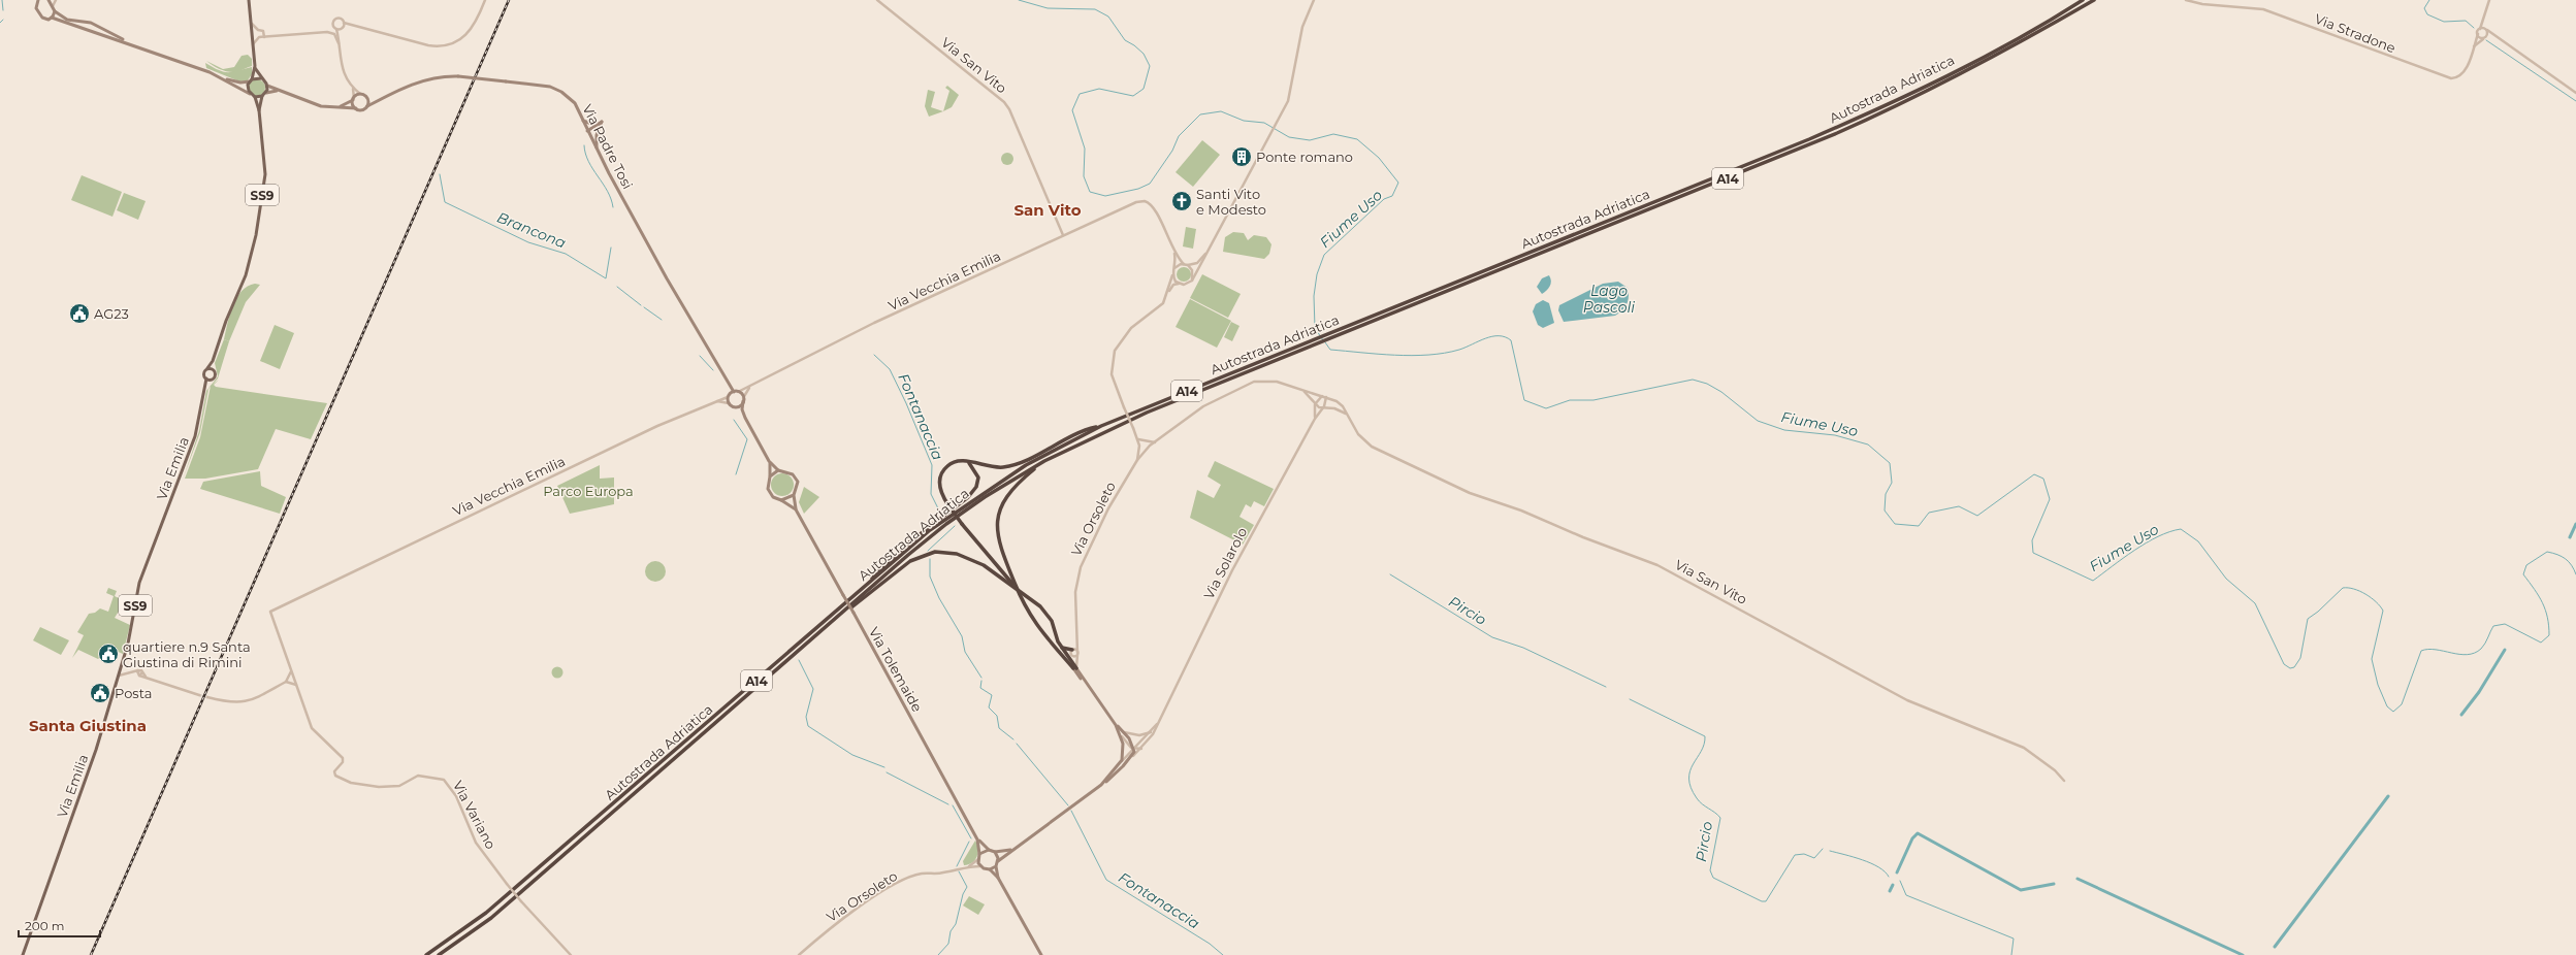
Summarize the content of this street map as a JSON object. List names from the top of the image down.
{
  "streets": {
    "highway": ["Autostrada Adriatica", "A14"],
    "main road": [
      "Via Padre Tosi",
      "SS9",
      "Via Emilia",
      "Via Tolemaide"
    ],
    "street": [
      "Via Stradone",
      "Via San Vito",
      "Via Vecchia Emilia",
      "Via Orsoleto",
      "Via Solarolo",
      "Via Variano"
    ]
  },
  "crossings": [
    ["Via San Vito", "Via Vecchia Emilia"],
    ["Via San Vito", "Via Orsoleto"],
    ["Via San Vito", "Via Solarolo"],
    ["Via Padre Tosi", "Via Emilia"],
    ["Via Vecchia Emilia", "Via Tolemaide"],
    ["Via Vecchia Emilia", "Via Variano"],
    ["Via Orsoleto", "Via Tolemaide"]
  ],
  "districts": ["San Vito", "Santa Giustina"],
  "water": [
    "Fiume Uso",
    "Brancona",
    "Lago Pascoli",
    "Fontanaccia",
    "Pircio"
  ],
  "parks": ["Parco Europa"],
  "places": {
    "building": ["Ponte romano"],
    "church": ["Santi Vito e Modesto"],
    "public building": ["AG23", "quartiere n.9 Santa Giustina di Rimini", "Posta"]
  },
  "scale_bar": "200 m"
}
